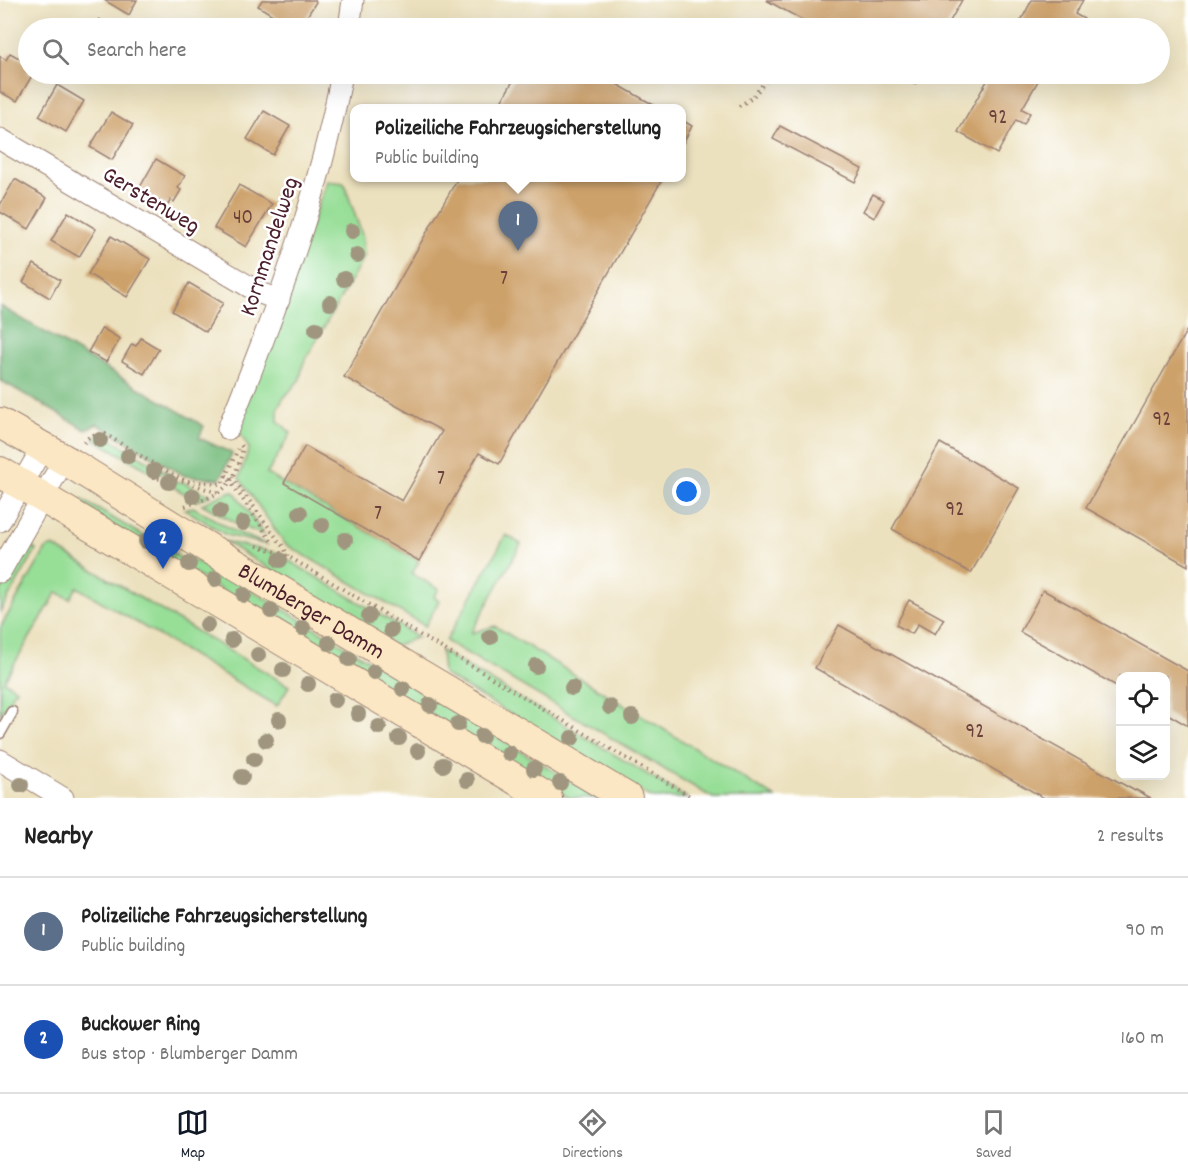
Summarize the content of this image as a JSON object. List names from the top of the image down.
{
  "streets": {
    "main road": ["Blumberger Damm"],
    "street": ["Gerstenweg", "Kornmandelweg"]
  },
  "crossings": [
    ["Gerstenweg", "Kornmandelweg"]
  ],
  "house_numbers": [
    "92",
    "40",
    "7",
    "92",
    "7",
    "92",
    "7",
    "92"
  ],
  "page": {
    "search": "Search here",
    "popup": ["Polizeiliche Fahrzeugsicherstellung", "Public building"],
    "pins": ["1", "2"],
    "heading": ["Nearby", "2 results"],
    "list": [
      {
        "mark": "1",
        "name": "Polizeiliche Fahrzeugsicherstellung",
        "note": "Public building",
        "value": "90 m"
      },
      {
        "mark": "2",
        "name": "Buckower Ring",
        "note": "Bus stop · Blumberger Damm",
        "value": "160 m"
      }
    ],
    "nav": ["Map", "Directions", "Saved"]
  }
}
